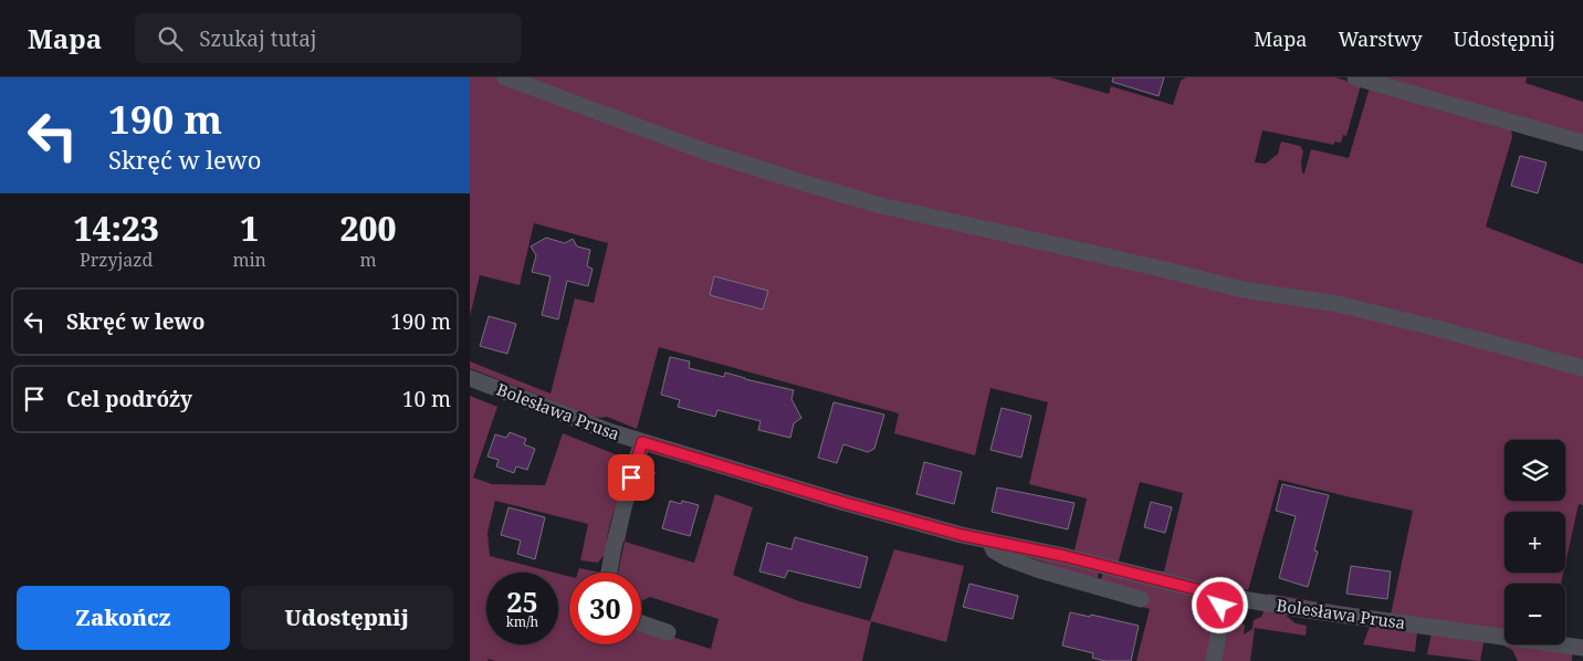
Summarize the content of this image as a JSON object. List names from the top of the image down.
{
  "streets": {
    "street": ["Bolesława Prusa"]
  },
  "page": {
    "header": "Mapa",
    "search": "Szukaj tutaj",
    "nav": ["Mapa", "Warstwy", "Udostępnij"],
    "turn": ["190 m", "Skręć w lewo"],
    "eta": [
      "14:23",
      "Przyjazd",
      "1",
      "min",
      "200",
      "m"
    ],
    "list": [
      {
        "name": "Skręć w lewo",
        "value": "190 m"
      },
      {
        "name": "Cel podróży",
        "value": "10 m"
      }
    ],
    "map_buttons": ["+", "−"],
    "speed": "25 km/h",
    "limit": "30",
    "buttons": ["Zakończ", "Udostępnij"]
  }
}
